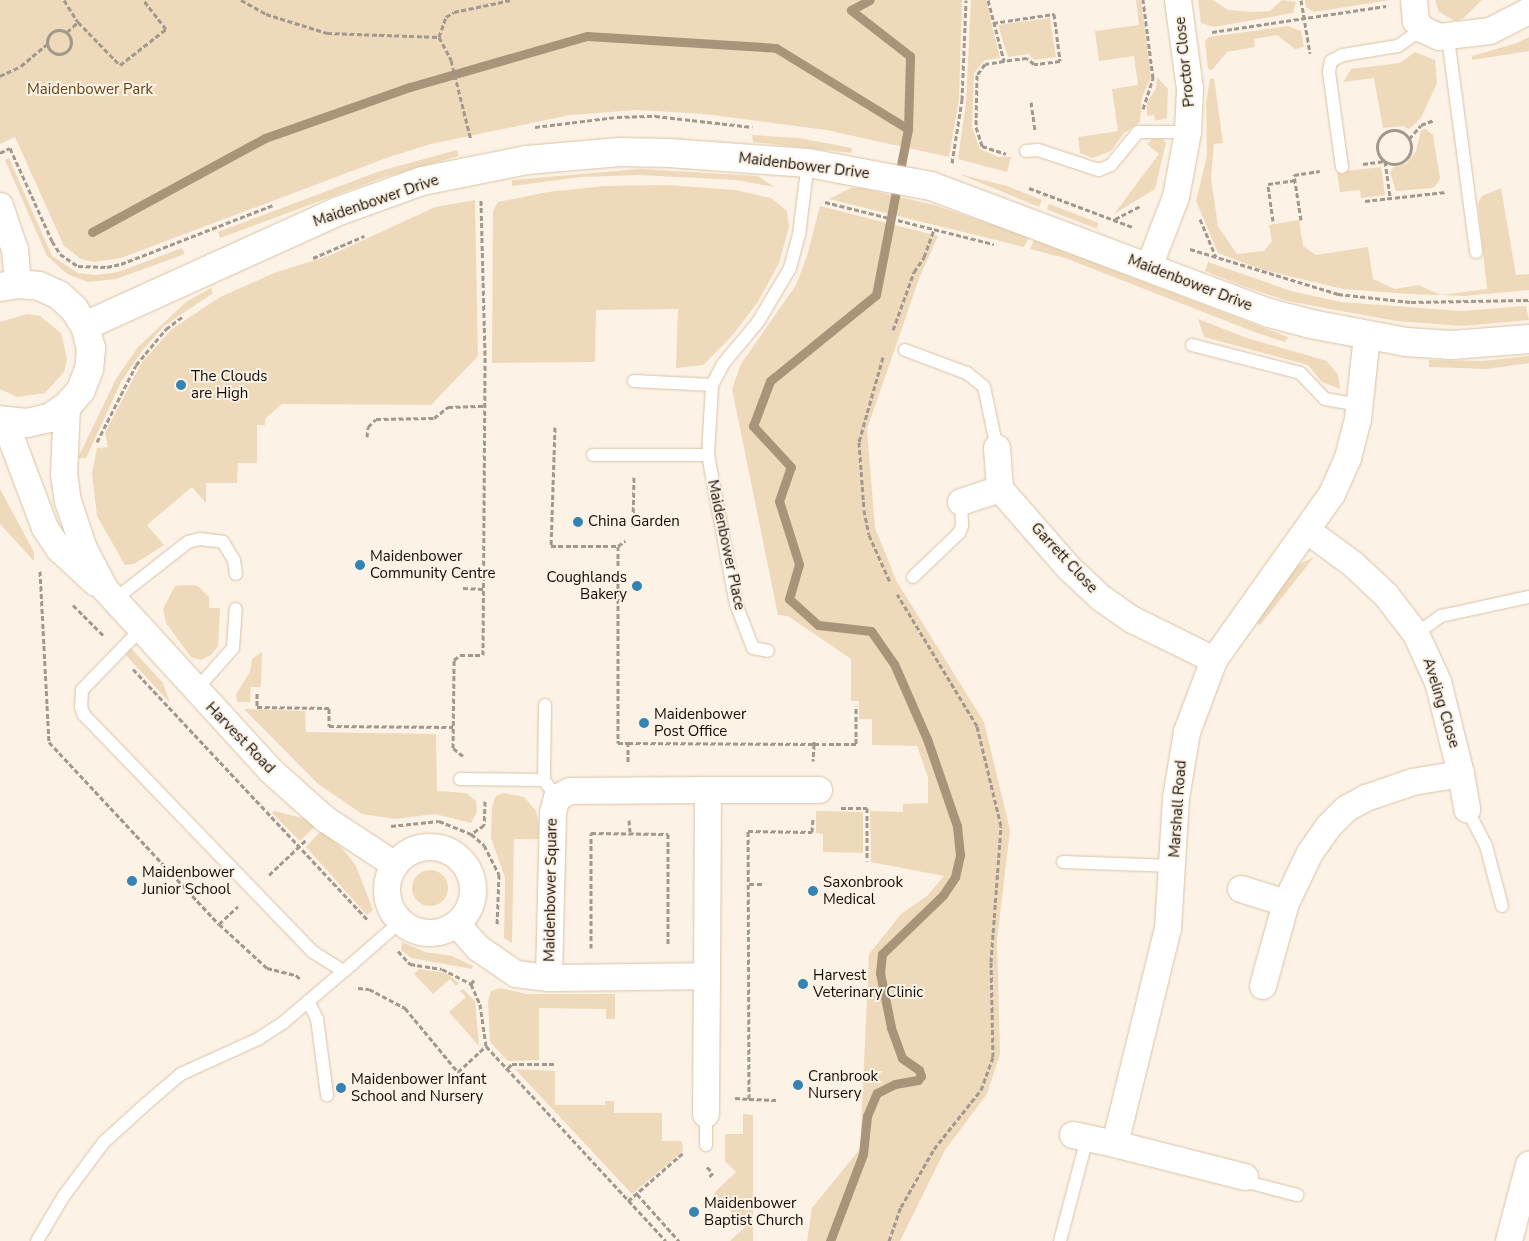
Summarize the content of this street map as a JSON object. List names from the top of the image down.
{
  "streets": {
    "street": [
      "Proctor Close",
      "Maidenbower Drive",
      "Garrett Close",
      "Aveling Close",
      "Harvest Road",
      "Marshall Road",
      "Maidenbower Square"
    ],
    "lane": ["Maidenbower Place"]
  },
  "crossings": [
    ["Proctor Close", "Maidenbower Drive"],
    ["Maidenbower Drive", "Maidenbower Place"],
    ["Maidenbower Drive", "Marshall Road"],
    ["Garrett Close", "Marshall Road"],
    ["Aveling Close", "Marshall Road"]
  ],
  "parks": ["Maidenbower Park"],
  "places": [
    "The Clouds are High",
    "China Garden",
    "Maidenbower Community Centre",
    "Coughlands Bakery",
    "Maidenbower Post Office",
    "Maidenbower Junior School",
    "Saxonbrook Medical",
    "Harvest Veterinary Clinic",
    "Cranbrook Nursery",
    "Maidenbower Infant School and Nursery",
    "Maidenbower Baptist Church"
  ]
}
